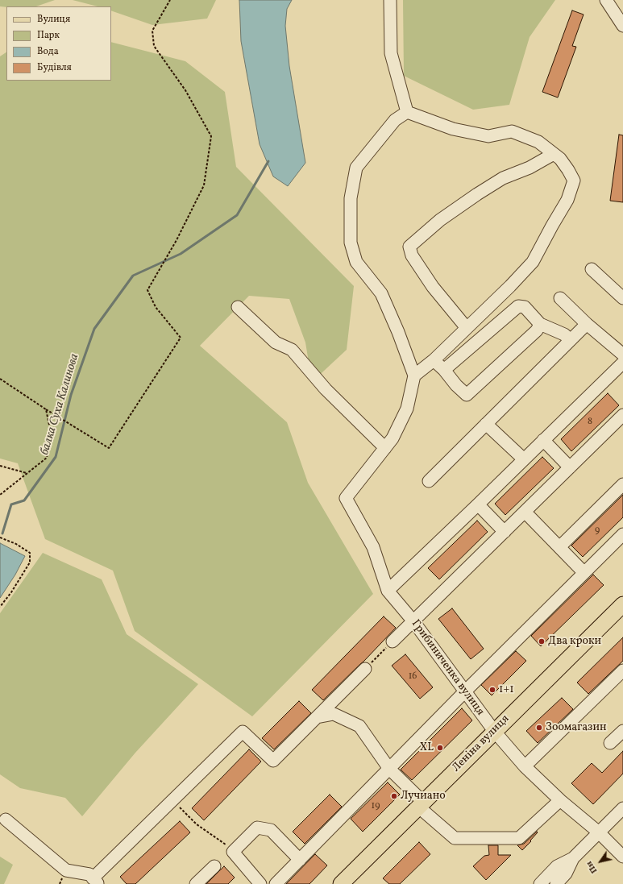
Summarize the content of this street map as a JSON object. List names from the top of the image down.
{
  "streets": {
    "main road": ["Леніна вулиця"],
    "street": ["Грибиниченка вулиця"]
  },
  "crossings": [
    ["Грибиниченка вулиця", "Леніна вулиця"]
  ],
  "water": ["балка Суха Калинова"],
  "places": [
    "Два кроки",
    "1+1",
    "Зоомагазин",
    "XL",
    "Лучиано"
  ],
  "house_numbers": [
    "8",
    "9",
    "16",
    "19"
  ],
  "legend": [
    "Вулиця",
    "Парк",
    "Вода",
    "Будівля"
  ],
  "north": "bottom left"
}
